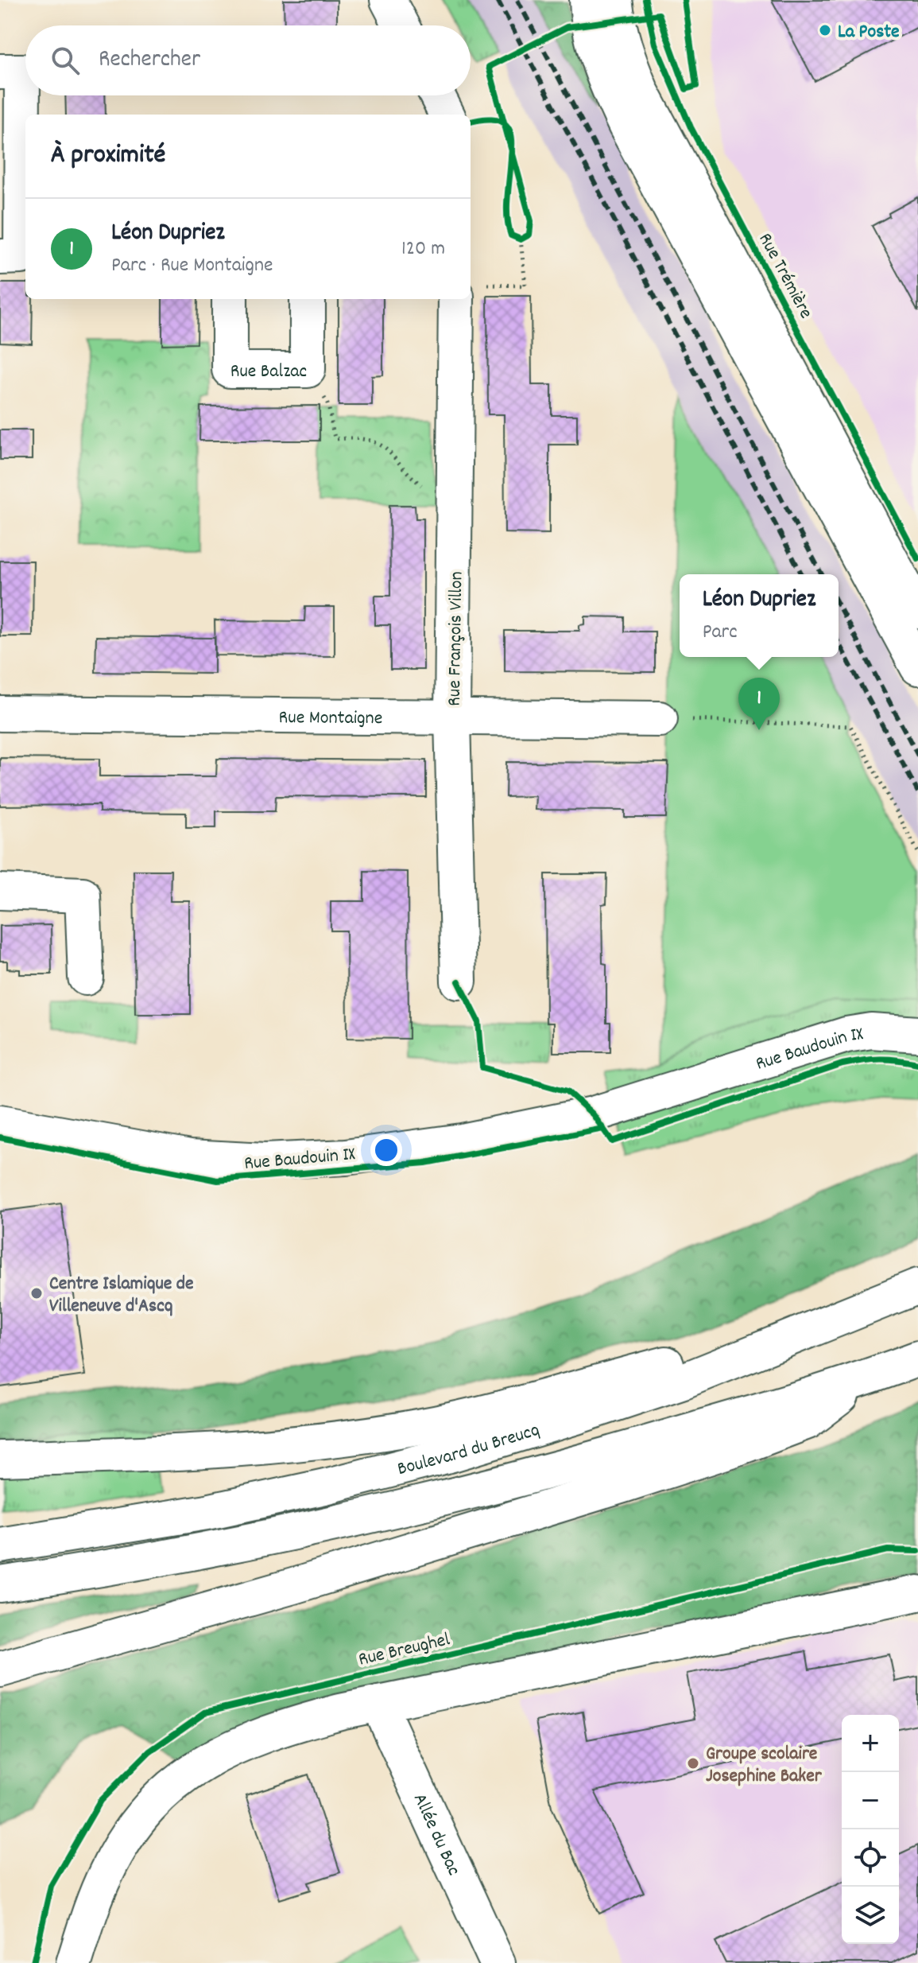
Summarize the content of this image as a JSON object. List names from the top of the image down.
{
  "streets": {
    "main road": [
      "Rue Balzac",
      "Rue François Villon",
      "Rue Montaigne",
      "Rue Baudouin IX",
      "Boulevard du Breucq",
      "Allée du Bac"
    ],
    "cycle path": ["Rue Trémière", "Rue Breughel"]
  },
  "crossings": [
    ["Rue François Villon", "Rue Montaigne"]
  ],
  "places": ["La Poste", "Centre Islamique de Villeneuve d'Ascq", "Groupe scolaire Josephine Baker"],
  "page": {
    "search": "Rechercher",
    "heading": "À proximité",
    "list": [
      {
        "mark": "1",
        "name": "Léon Dupriez",
        "note": "Parc · Rue Montaigne",
        "value": "120 m"
      }
    ],
    "popup": ["Léon Dupriez", "Parc"],
    "pins": "1",
    "map_buttons": ["+", "−"]
  }
}
